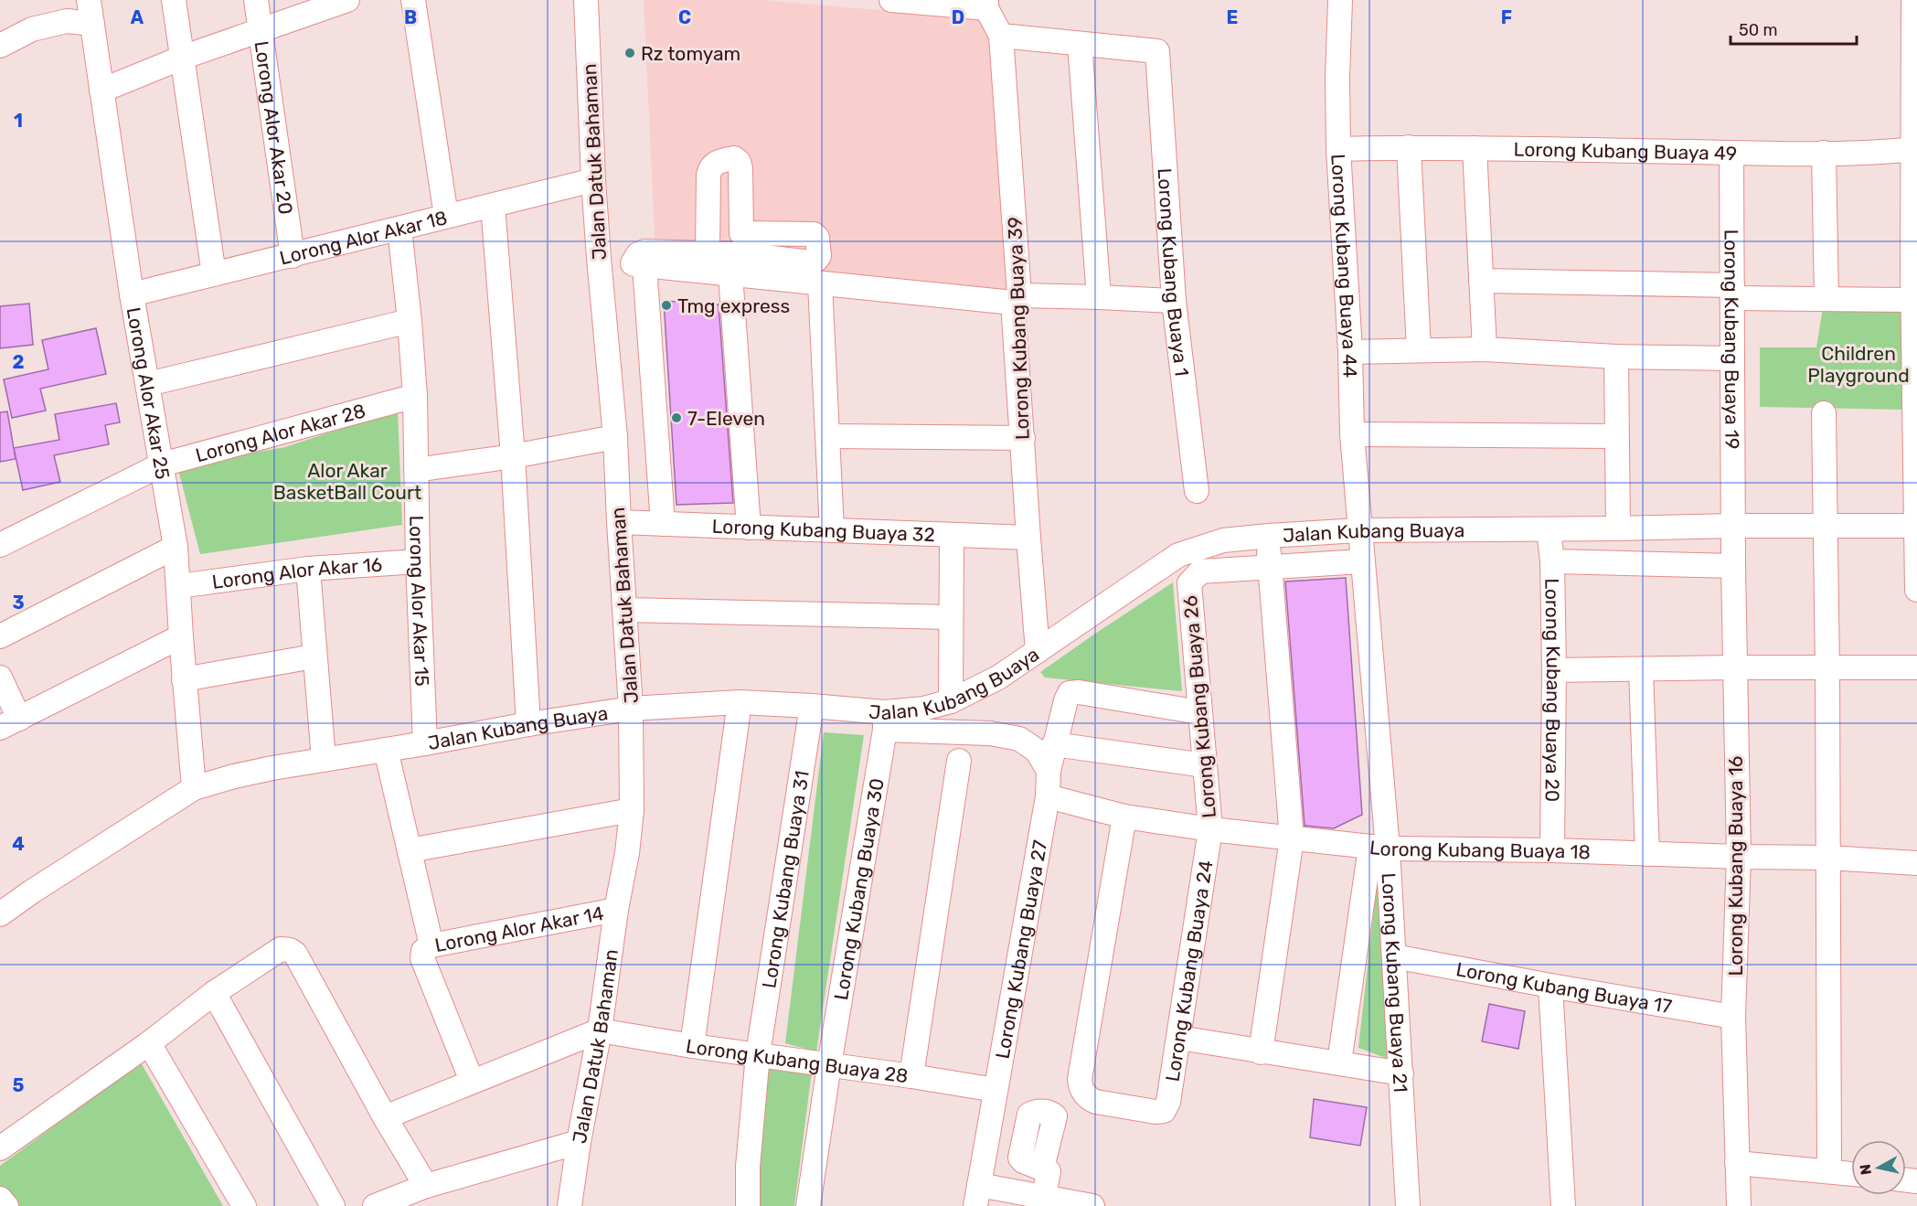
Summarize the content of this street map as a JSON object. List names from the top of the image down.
{
  "streets": {
    "street": [
      "Lorong Alor Akar 20",
      "Lorong Kubang Buaya 49",
      "Jalan Datuk Bahaman",
      "Lorong Alor Akar 18",
      "Lorong Kubang Buaya 44",
      "Lorong Kubang Buaya 1",
      "Lorong Kubang Buaya 39",
      "Lorong Kubang Buaya 19",
      "Lorong Alor Akar 25",
      "Lorong Alor Akar 28",
      "Lorong Kubang Buaya 32",
      "Jalan Kubang Buaya",
      "Lorong Alor Akar 16",
      "Lorong Alor Akar 15",
      "Lorong Kubang Buaya 20",
      "Lorong Kubang Buaya 26",
      "Lorong Kubang Buaya 18",
      "Lorong Kubang Buaya 16",
      "Lorong Kubang Buaya 31",
      "Lorong Kubang Buaya 30",
      "Lorong Alor Akar 14",
      "Lorong Kubang Buaya 27",
      "Lorong Kubang Buaya 24",
      "Lorong Kubang Buaya 21",
      "Lorong Kubang Buaya 17",
      "Lorong Kubang Buaya 28"
    ]
  },
  "crossings": [
    ["Lorong Alor Akar 20", "Lorong Alor Akar 18"],
    ["Lorong Kubang Buaya 49", "Lorong Kubang Buaya 44"],
    ["Lorong Kubang Buaya 49", "Lorong Kubang Buaya 19"],
    ["Jalan Datuk Bahaman", "Lorong Alor Akar 18"],
    ["Jalan Datuk Bahaman", "Lorong Kubang Buaya 32"],
    ["Jalan Datuk Bahaman", "Jalan Kubang Buaya"],
    ["Jalan Datuk Bahaman", "Lorong Alor Akar 14"],
    ["Jalan Datuk Bahaman", "Lorong Kubang Buaya 28"],
    ["Lorong Alor Akar 18", "Lorong Alor Akar 25"],
    ["Lorong Alor Akar 18", "Lorong Alor Akar 15"],
    ["Lorong Kubang Buaya 44", "Jalan Kubang Buaya"],
    ["Lorong Kubang Buaya 44", "Lorong Kubang Buaya 21"],
    ["Lorong Kubang Buaya 39", "Lorong Kubang Buaya 32"],
    ["Lorong Kubang Buaya 39", "Jalan Kubang Buaya"],
    ["Lorong Kubang Buaya 19", "Jalan Kubang Buaya"],
    ["Lorong Kubang Buaya 19", "Lorong Kubang Buaya 16"],
    ["Lorong Alor Akar 25", "Lorong Alor Akar 28"],
    ["Lorong Alor Akar 25", "Jalan Kubang Buaya"],
    ["Lorong Alor Akar 25", "Lorong Alor Akar 16"],
    ["Lorong Alor Akar 28", "Lorong Alor Akar 15"],
    ["Jalan Kubang Buaya", "Lorong Alor Akar 15"],
    ["Jalan Kubang Buaya", "Lorong Kubang Buaya 20"],
    ["Jalan Kubang Buaya", "Lorong Kubang Buaya 16"],
    ["Jalan Kubang Buaya", "Lorong Kubang Buaya 31"],
    ["Jalan Kubang Buaya", "Lorong Kubang Buaya 30"],
    ["Jalan Kubang Buaya", "Lorong Kubang Buaya 21"],
    ["Lorong Alor Akar 16", "Lorong Alor Akar 15"],
    ["Lorong Kubang Buaya 20", "Lorong Kubang Buaya 18"],
    ["Lorong Kubang Buaya 26", "Lorong Kubang Buaya 18"],
    ["Lorong Kubang Buaya 26", "Lorong Kubang Buaya 27"],
    ["Lorong Kubang Buaya 26", "Lorong Kubang Buaya 24"],
    ["Lorong Kubang Buaya 18", "Lorong Kubang Buaya 16"],
    ["Lorong Kubang Buaya 18", "Lorong Kubang Buaya 27"],
    ["Lorong Kubang Buaya 18", "Lorong Kubang Buaya 24"],
    ["Lorong Kubang Buaya 18", "Lorong Kubang Buaya 21"],
    ["Lorong Kubang Buaya 16", "Lorong Kubang Buaya 17"],
    ["Lorong Kubang Buaya 31", "Lorong Kubang Buaya 28"],
    ["Lorong Kubang Buaya 30", "Lorong Kubang Buaya 28"],
    ["Lorong Kubang Buaya 27", "Lorong Kubang Buaya 28"],
    ["Lorong Kubang Buaya 21", "Lorong Kubang Buaya 17"]
  ],
  "parks": ["Children Playground", "Alor Akar BasketBall Court"],
  "places": ["Rz tomyam", "Tmg express", "7-Eleven"],
  "scale_bar": "50 m",
  "north": "left",
  "grid": {
    "columns": [
      "A",
      "B",
      "C",
      "D",
      "E",
      "F"
    ],
    "rows": [
      "1",
      "2",
      "3",
      "4",
      "5"
    ]
  }
}
